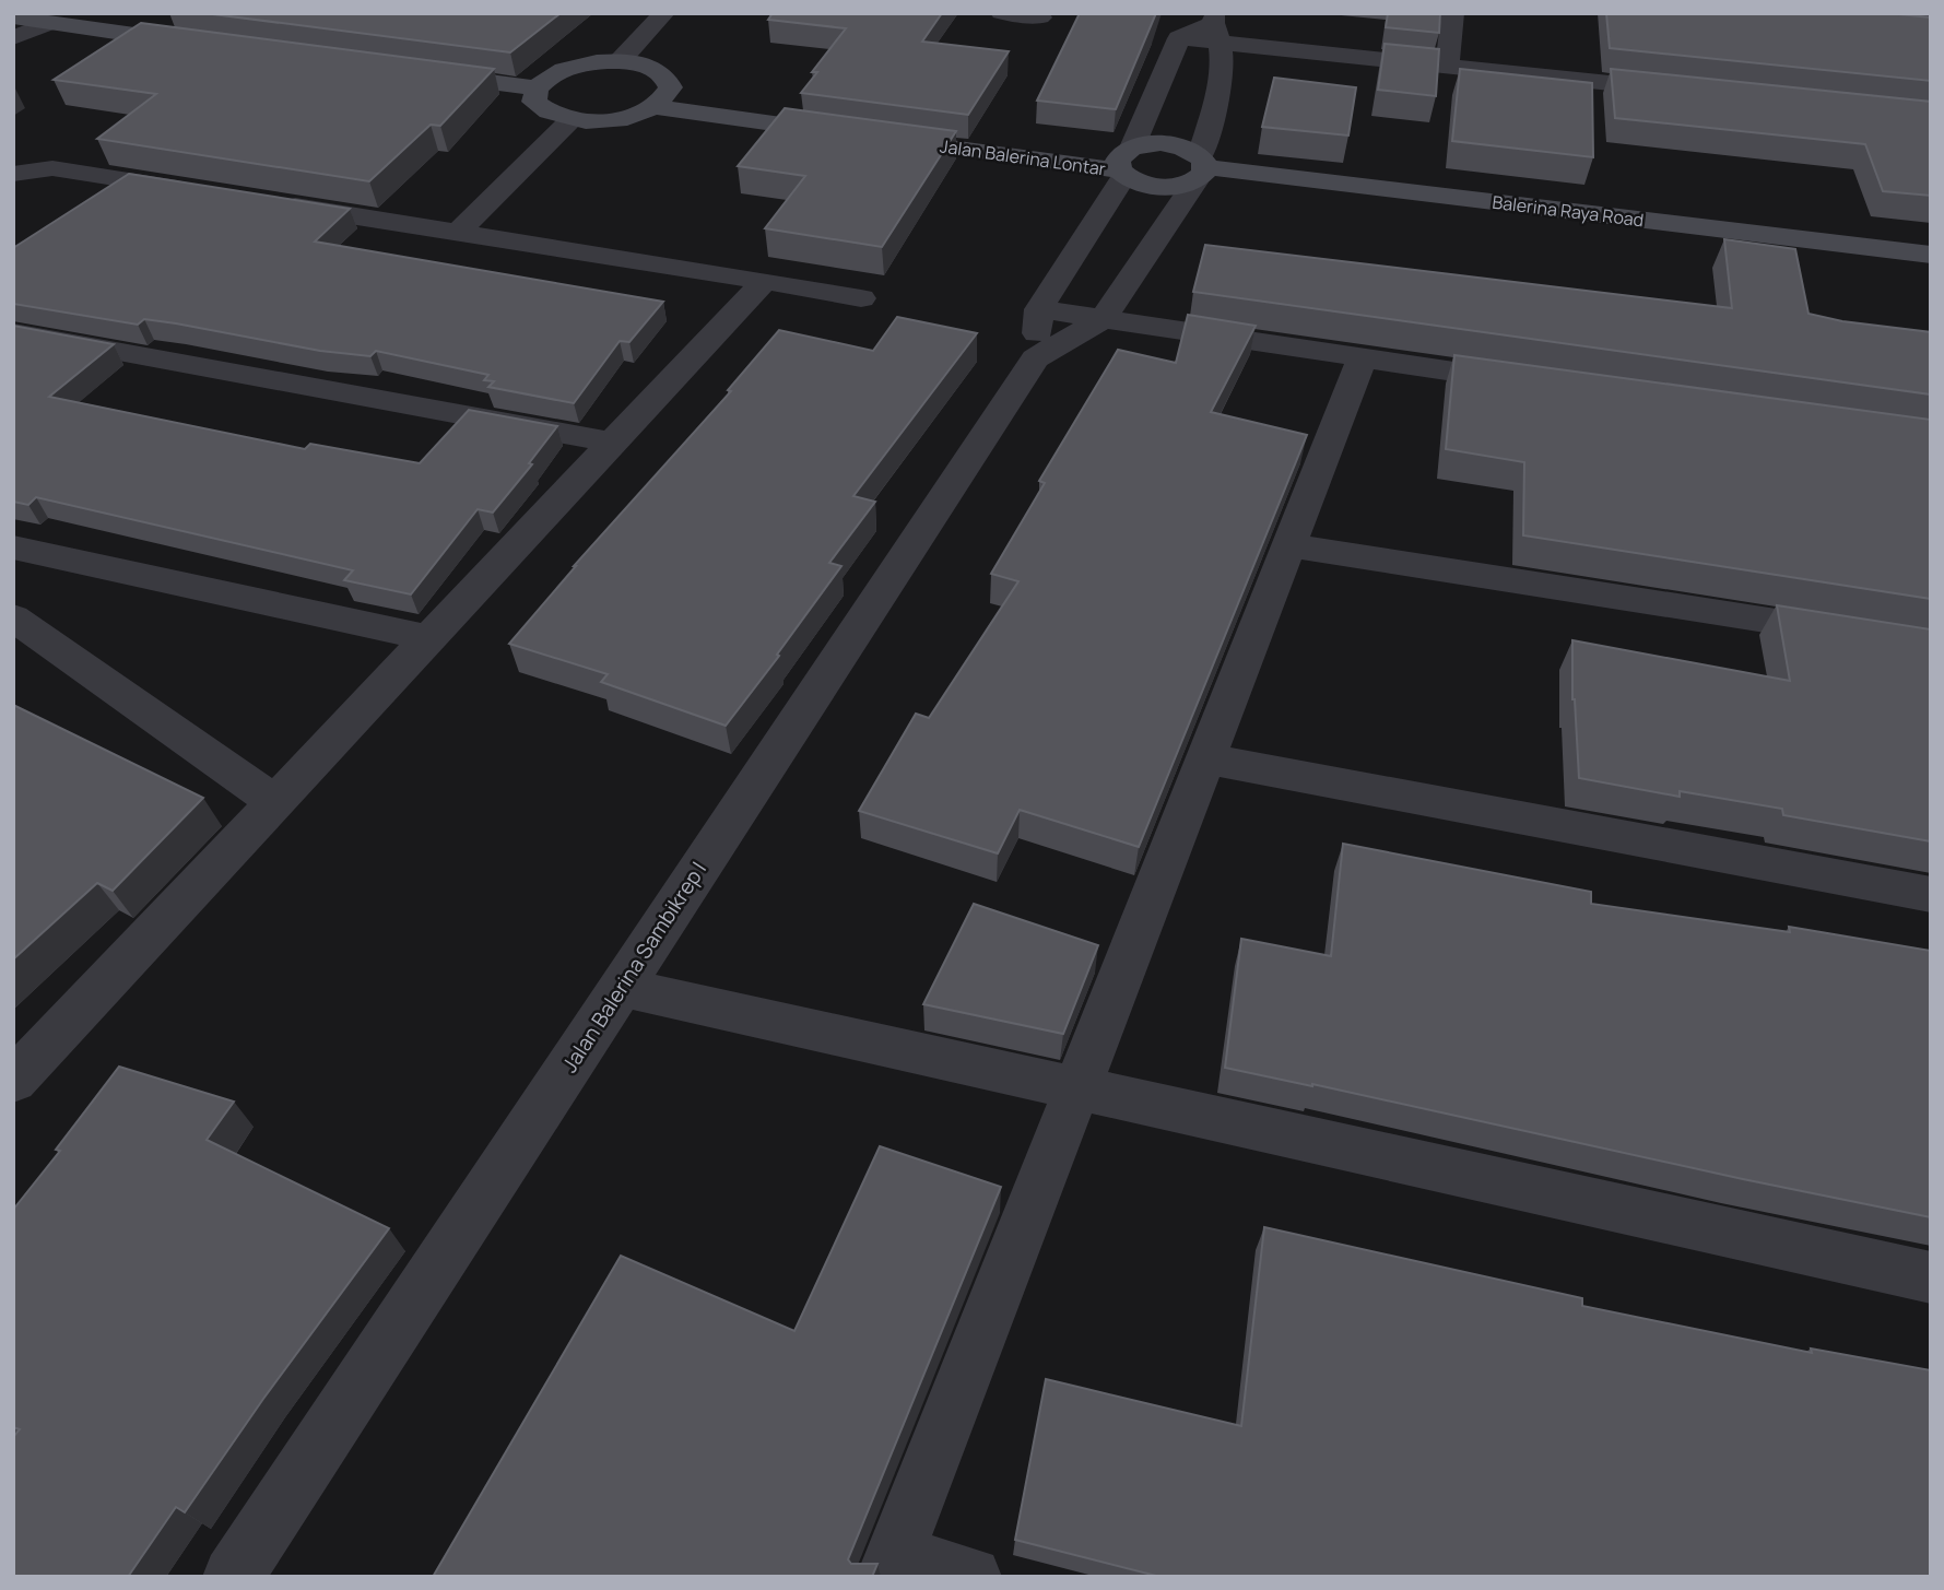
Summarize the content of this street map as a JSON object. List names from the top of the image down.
{
  "streets": {
    "street": ["Jalan Balerina Lontar", "Balerina Raya Road", "Jalan Balerina Sambikrep I"]
  },
  "crossings": [
    ["Jalan Balerina Lontar", "Jalan Balerina Sambikrep I"],
    ["Balerina Raya Road", "Jalan Balerina Sambikrep I"]
  ]
}
